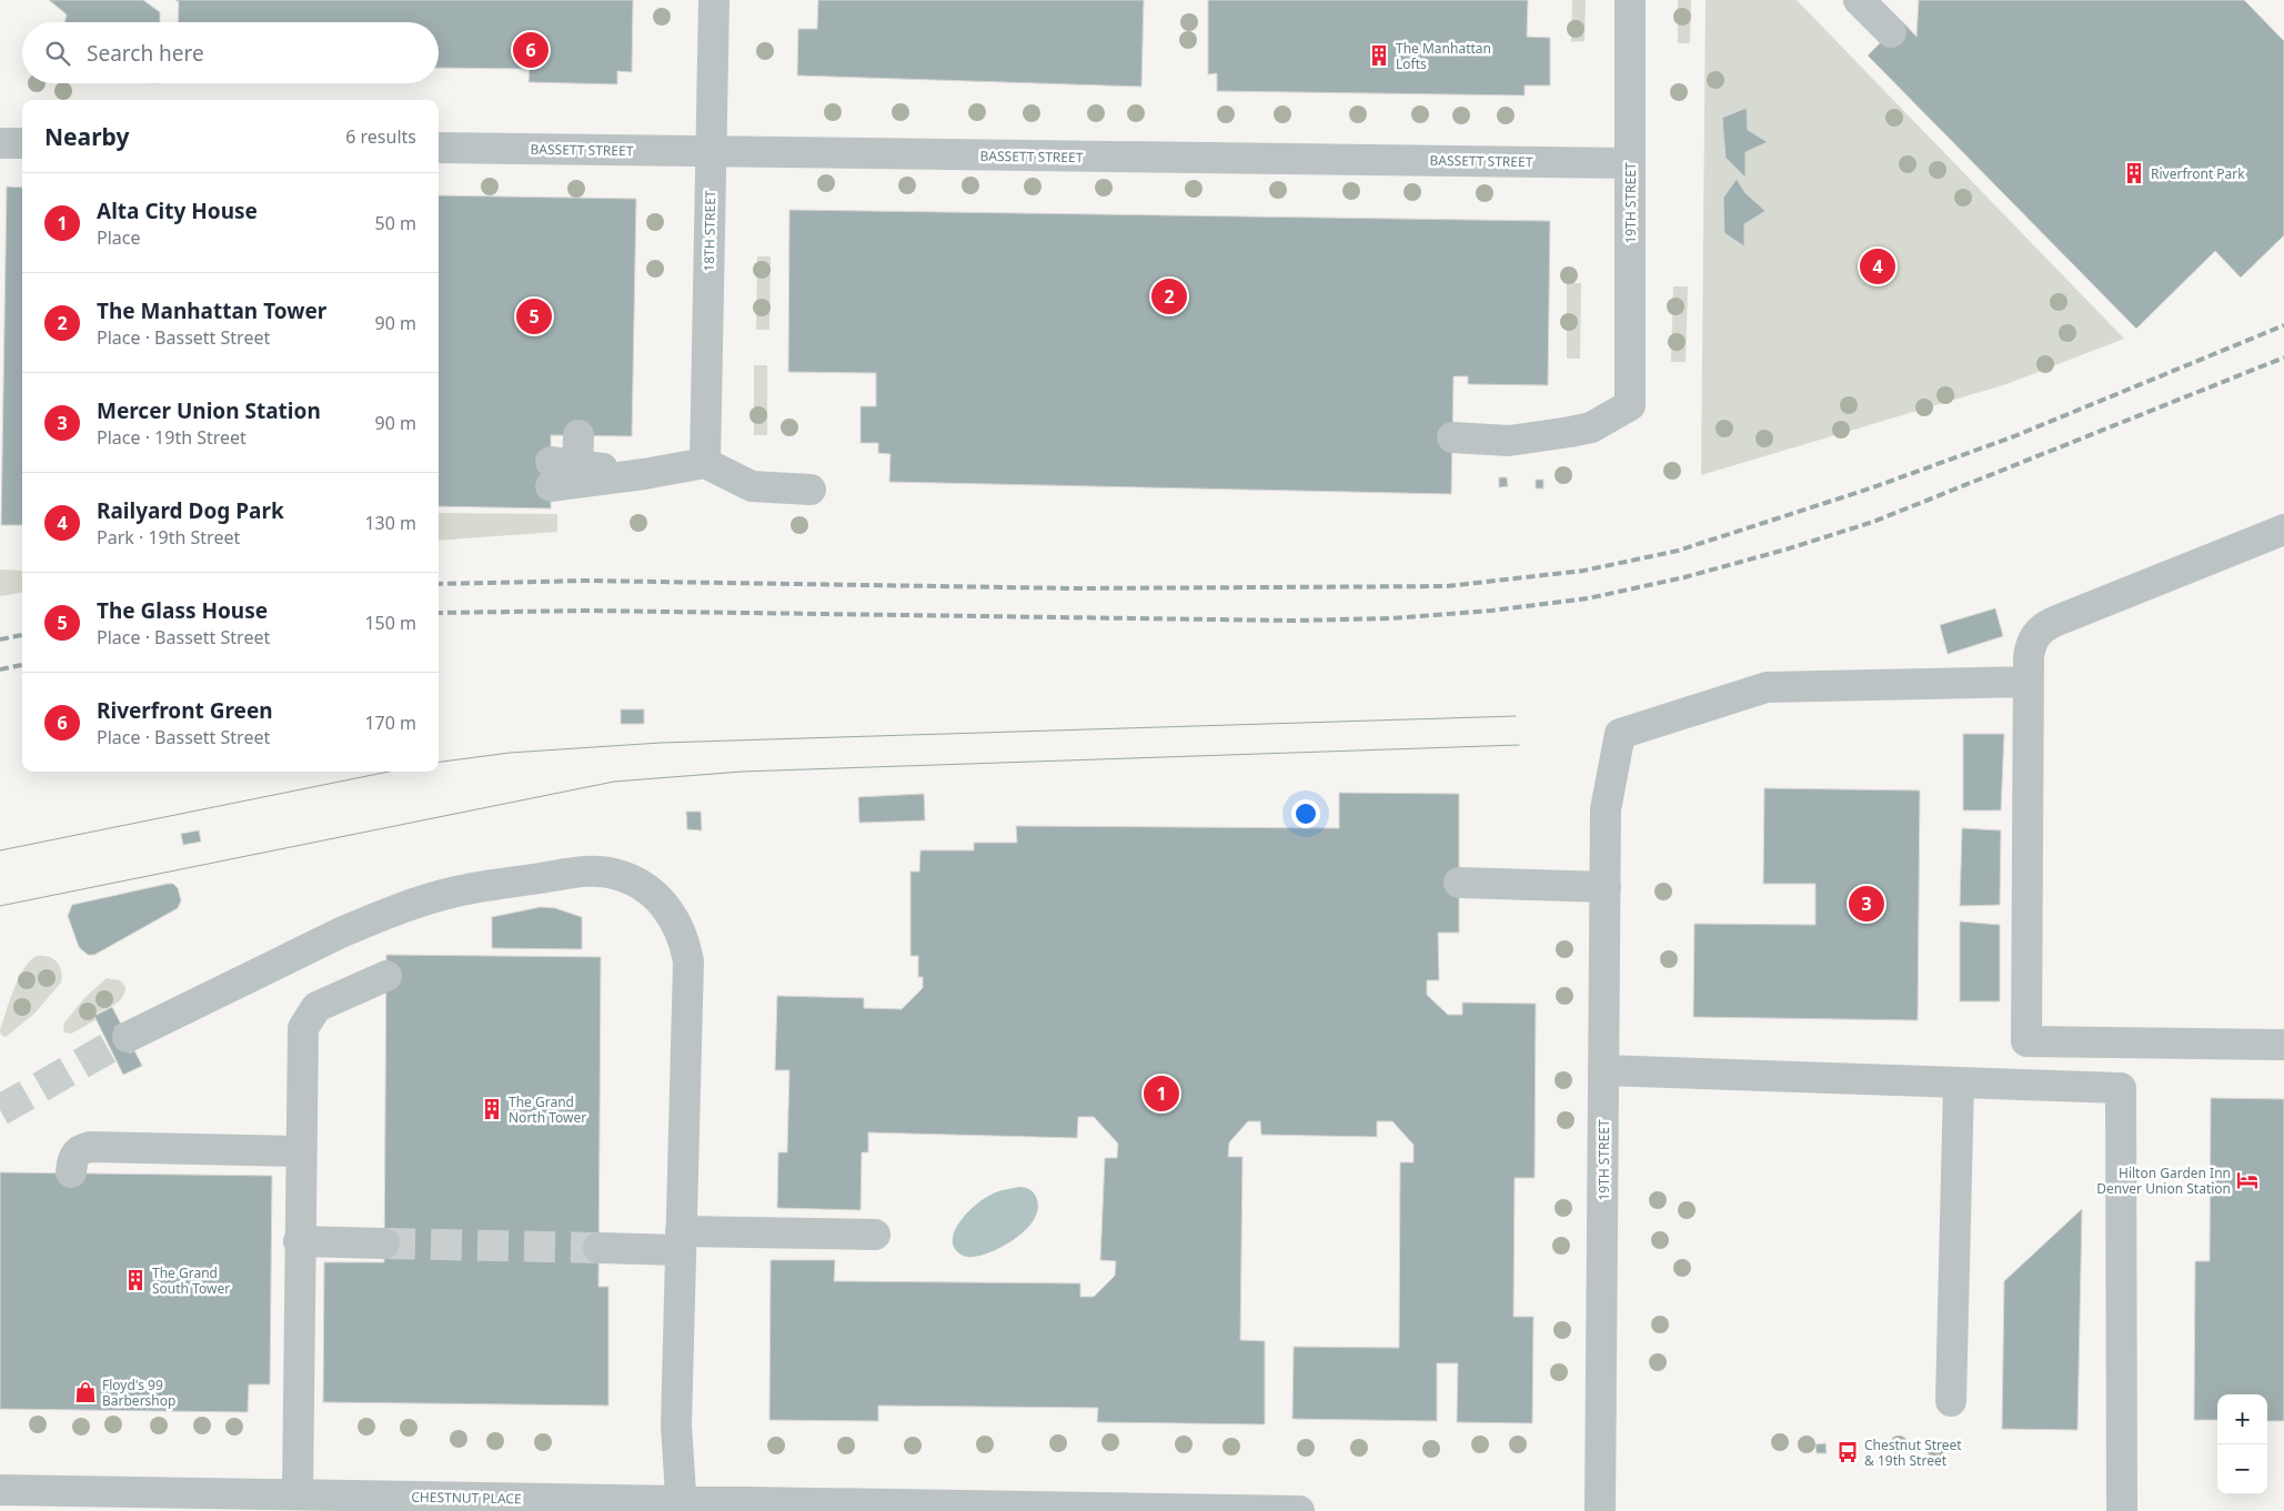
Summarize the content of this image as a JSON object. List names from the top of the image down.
{
  "streets": {
    "street": [
      "BASSETT STREET",
      "19TH STREET",
      "18TH STREET",
      "CHESTNUT PLACE"
    ]
  },
  "crossings": [
    ["BASSETT STREET", "19TH STREET"],
    ["BASSETT STREET", "18TH STREET"]
  ],
  "places": {
    "building": [
      "The Manhattan Lofts",
      "Riverfront Park",
      "The Grand North Tower",
      "The Grand South Tower"
    ],
    "hotel": ["Hilton Garden Inn Denver Union Station"],
    "shop": ["Floyd's 99 Barbershop"],
    "bus stop": ["Chestnut Street & 19th Street"]
  },
  "page": {
    "search": "Search here",
    "pins": [
      "6",
      "4",
      "2",
      "5",
      "3",
      "1"
    ],
    "heading": ["Nearby", "6 results"],
    "list": [
      {
        "mark": "1",
        "name": "Alta City House",
        "note": "Place",
        "value": "50 m"
      },
      {
        "mark": "2",
        "name": "The Manhattan Tower",
        "note": "Place · Bassett Street",
        "value": "90 m"
      },
      {
        "mark": "3",
        "name": "Mercer Union Station",
        "note": "Place · 19th Street",
        "value": "90 m"
      },
      {
        "mark": "4",
        "name": "Railyard Dog Park",
        "note": "Park · 19th Street",
        "value": "130 m"
      },
      {
        "mark": "5",
        "name": "The Glass House",
        "note": "Place · Bassett Street",
        "value": "150 m"
      },
      {
        "mark": "6",
        "name": "Riverfront Green",
        "note": "Place · Bassett Street",
        "value": "170 m"
      }
    ],
    "map_buttons": ["+", "−"]
  }
}
